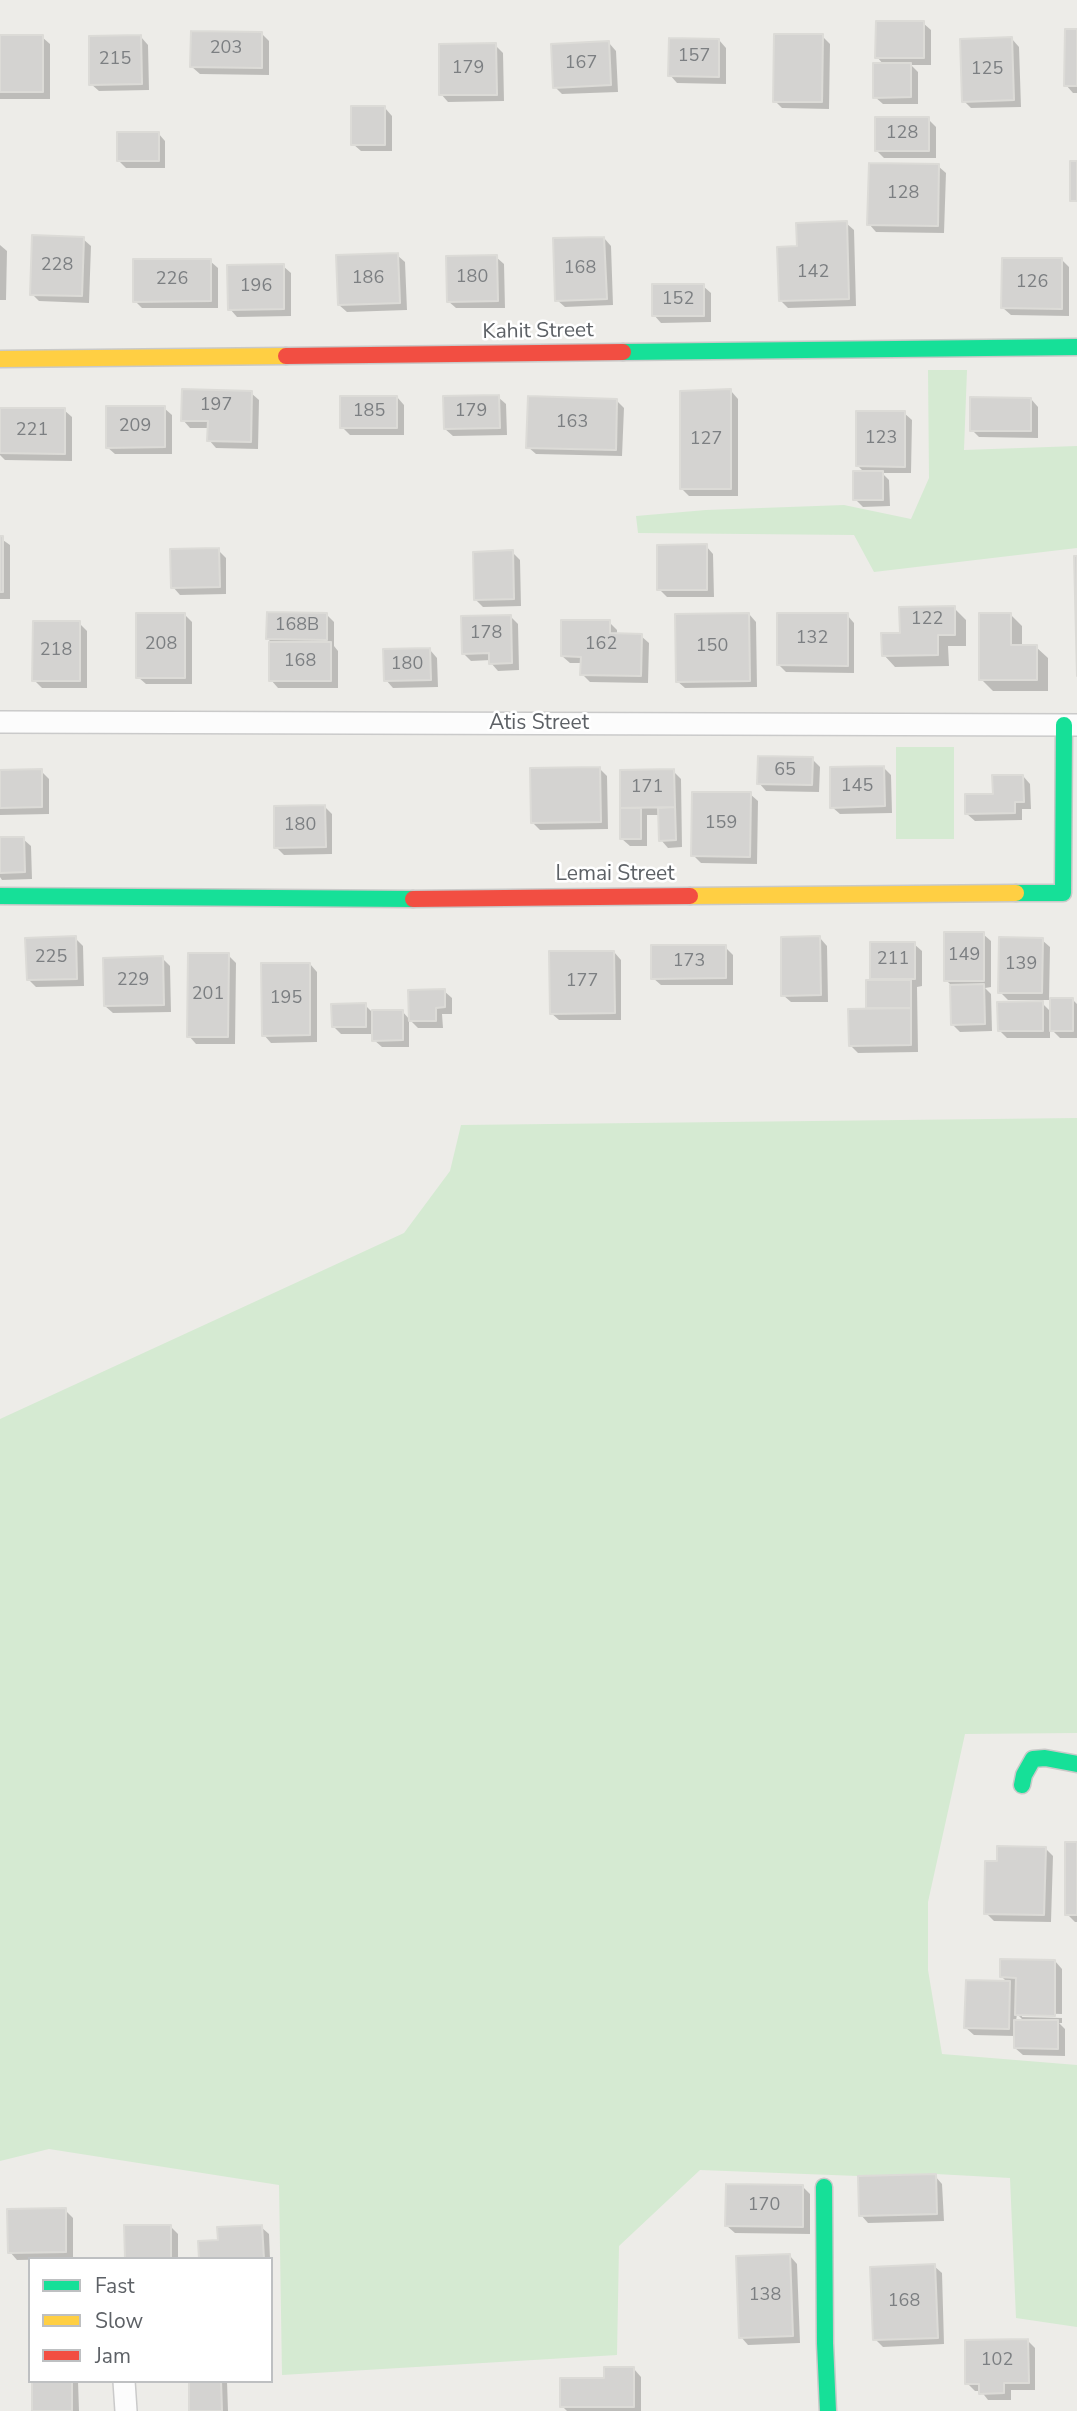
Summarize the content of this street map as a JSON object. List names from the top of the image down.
{
  "streets": {
    "street": ["Kahit Street", "Atis Street", "Lemai Street"]
  },
  "crossings": [
    ["Atis Street", "Lemai Street"]
  ],
  "house_numbers": [
    "203",
    "157",
    "215",
    "167",
    "179",
    "125",
    "128",
    "128",
    "228",
    "168",
    "142",
    "180",
    "186",
    "226",
    "126",
    "196",
    "152",
    "197",
    "185",
    "179",
    "163",
    "209",
    "221",
    "123",
    "127",
    "122",
    "168B",
    "178",
    "132",
    "208",
    "162",
    "150",
    "218",
    "168",
    "180",
    "65",
    "145",
    "171",
    "159",
    "180",
    "149",
    "225",
    "211",
    "173",
    "139",
    "229",
    "177",
    "201",
    "195",
    "170",
    "138",
    "168",
    "102"
  ],
  "legend": ["Fast", "Slow", "Jam"]
}
